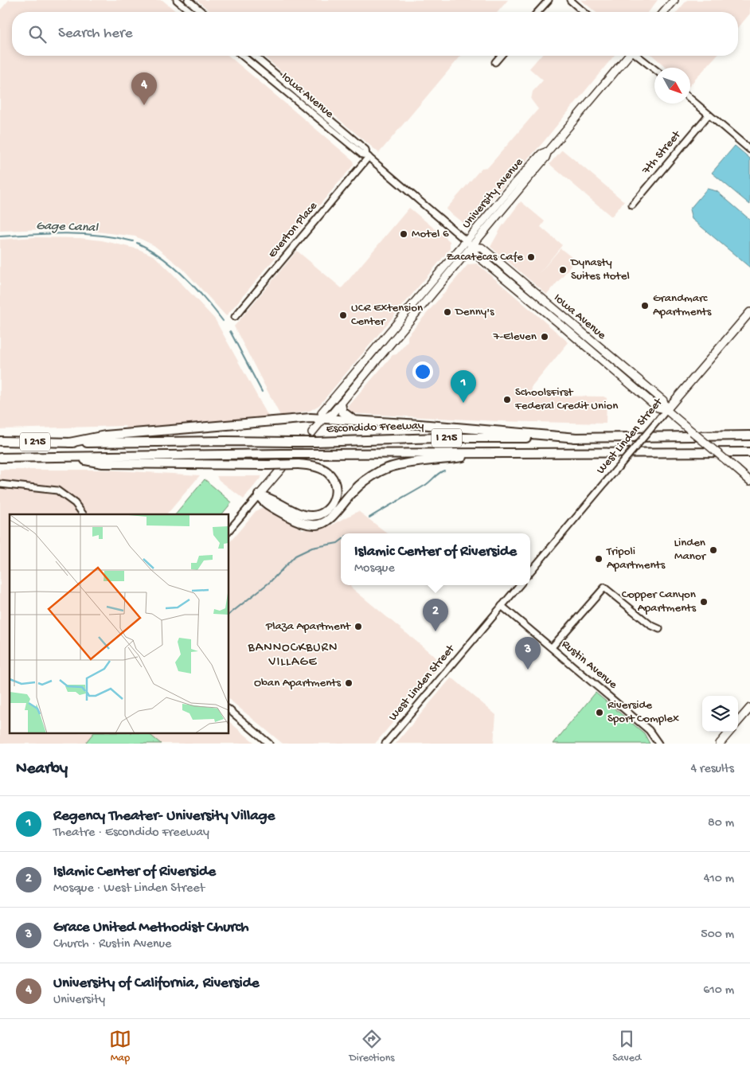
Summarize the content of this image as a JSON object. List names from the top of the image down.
{
  "streets": {
    "highway": ["Escondido Freeway", "I 215"],
    "main road": ["Iowa Avenue", "University Avenue", "West Linden Street"],
    "street": ["7th Street", "Everton Place", "Rustin Avenue"]
  },
  "crossings": [
    ["Iowa Avenue", "University Avenue"],
    ["Iowa Avenue", "Everton Place"],
    ["Iowa Avenue", "West Linden Street"],
    ["West Linden Street", "Rustin Avenue"]
  ],
  "districts": ["BANNOCKBURN VILLAGE"],
  "water": ["Gage Canal"],
  "places": [
    "Motel 6",
    "Zacatecas Cafe",
    "Dynasty Suites Hotel",
    "Grandmarc Apartments",
    "Denny's",
    "UCR Extension Center",
    "7-Eleven",
    "SchoolsFirst Federal Credit Union",
    "Linden Manor",
    "Tripoli Apartments",
    "Copper Canyon Apartments",
    "Plaza Apartment",
    "Oban Apartments",
    "Riverside Sport Complex"
  ],
  "north": "bottom right",
  "page": {
    "search": "Search here",
    "pins": [
      "4",
      "1",
      "2",
      "3"
    ],
    "popup": ["Islamic Center of Riverside", "Mosque"],
    "heading": ["Nearby", "4 results"],
    "list": [
      {
        "mark": "1",
        "name": "Regency Theater- University Village",
        "note": "Theatre · Escondido Freeway",
        "value": "80 m"
      },
      {
        "mark": "2",
        "name": "Islamic Center of Riverside",
        "note": "Mosque · West Linden Street",
        "value": "410 m"
      },
      {
        "mark": "3",
        "name": "Grace United Methodist Church",
        "note": "Church · Rustin Avenue",
        "value": "500 m"
      },
      {
        "mark": "4",
        "name": "University of California, Riverside",
        "note": "University",
        "value": "610 m"
      }
    ],
    "nav": ["Map", "Directions", "Saved"]
  }
}
